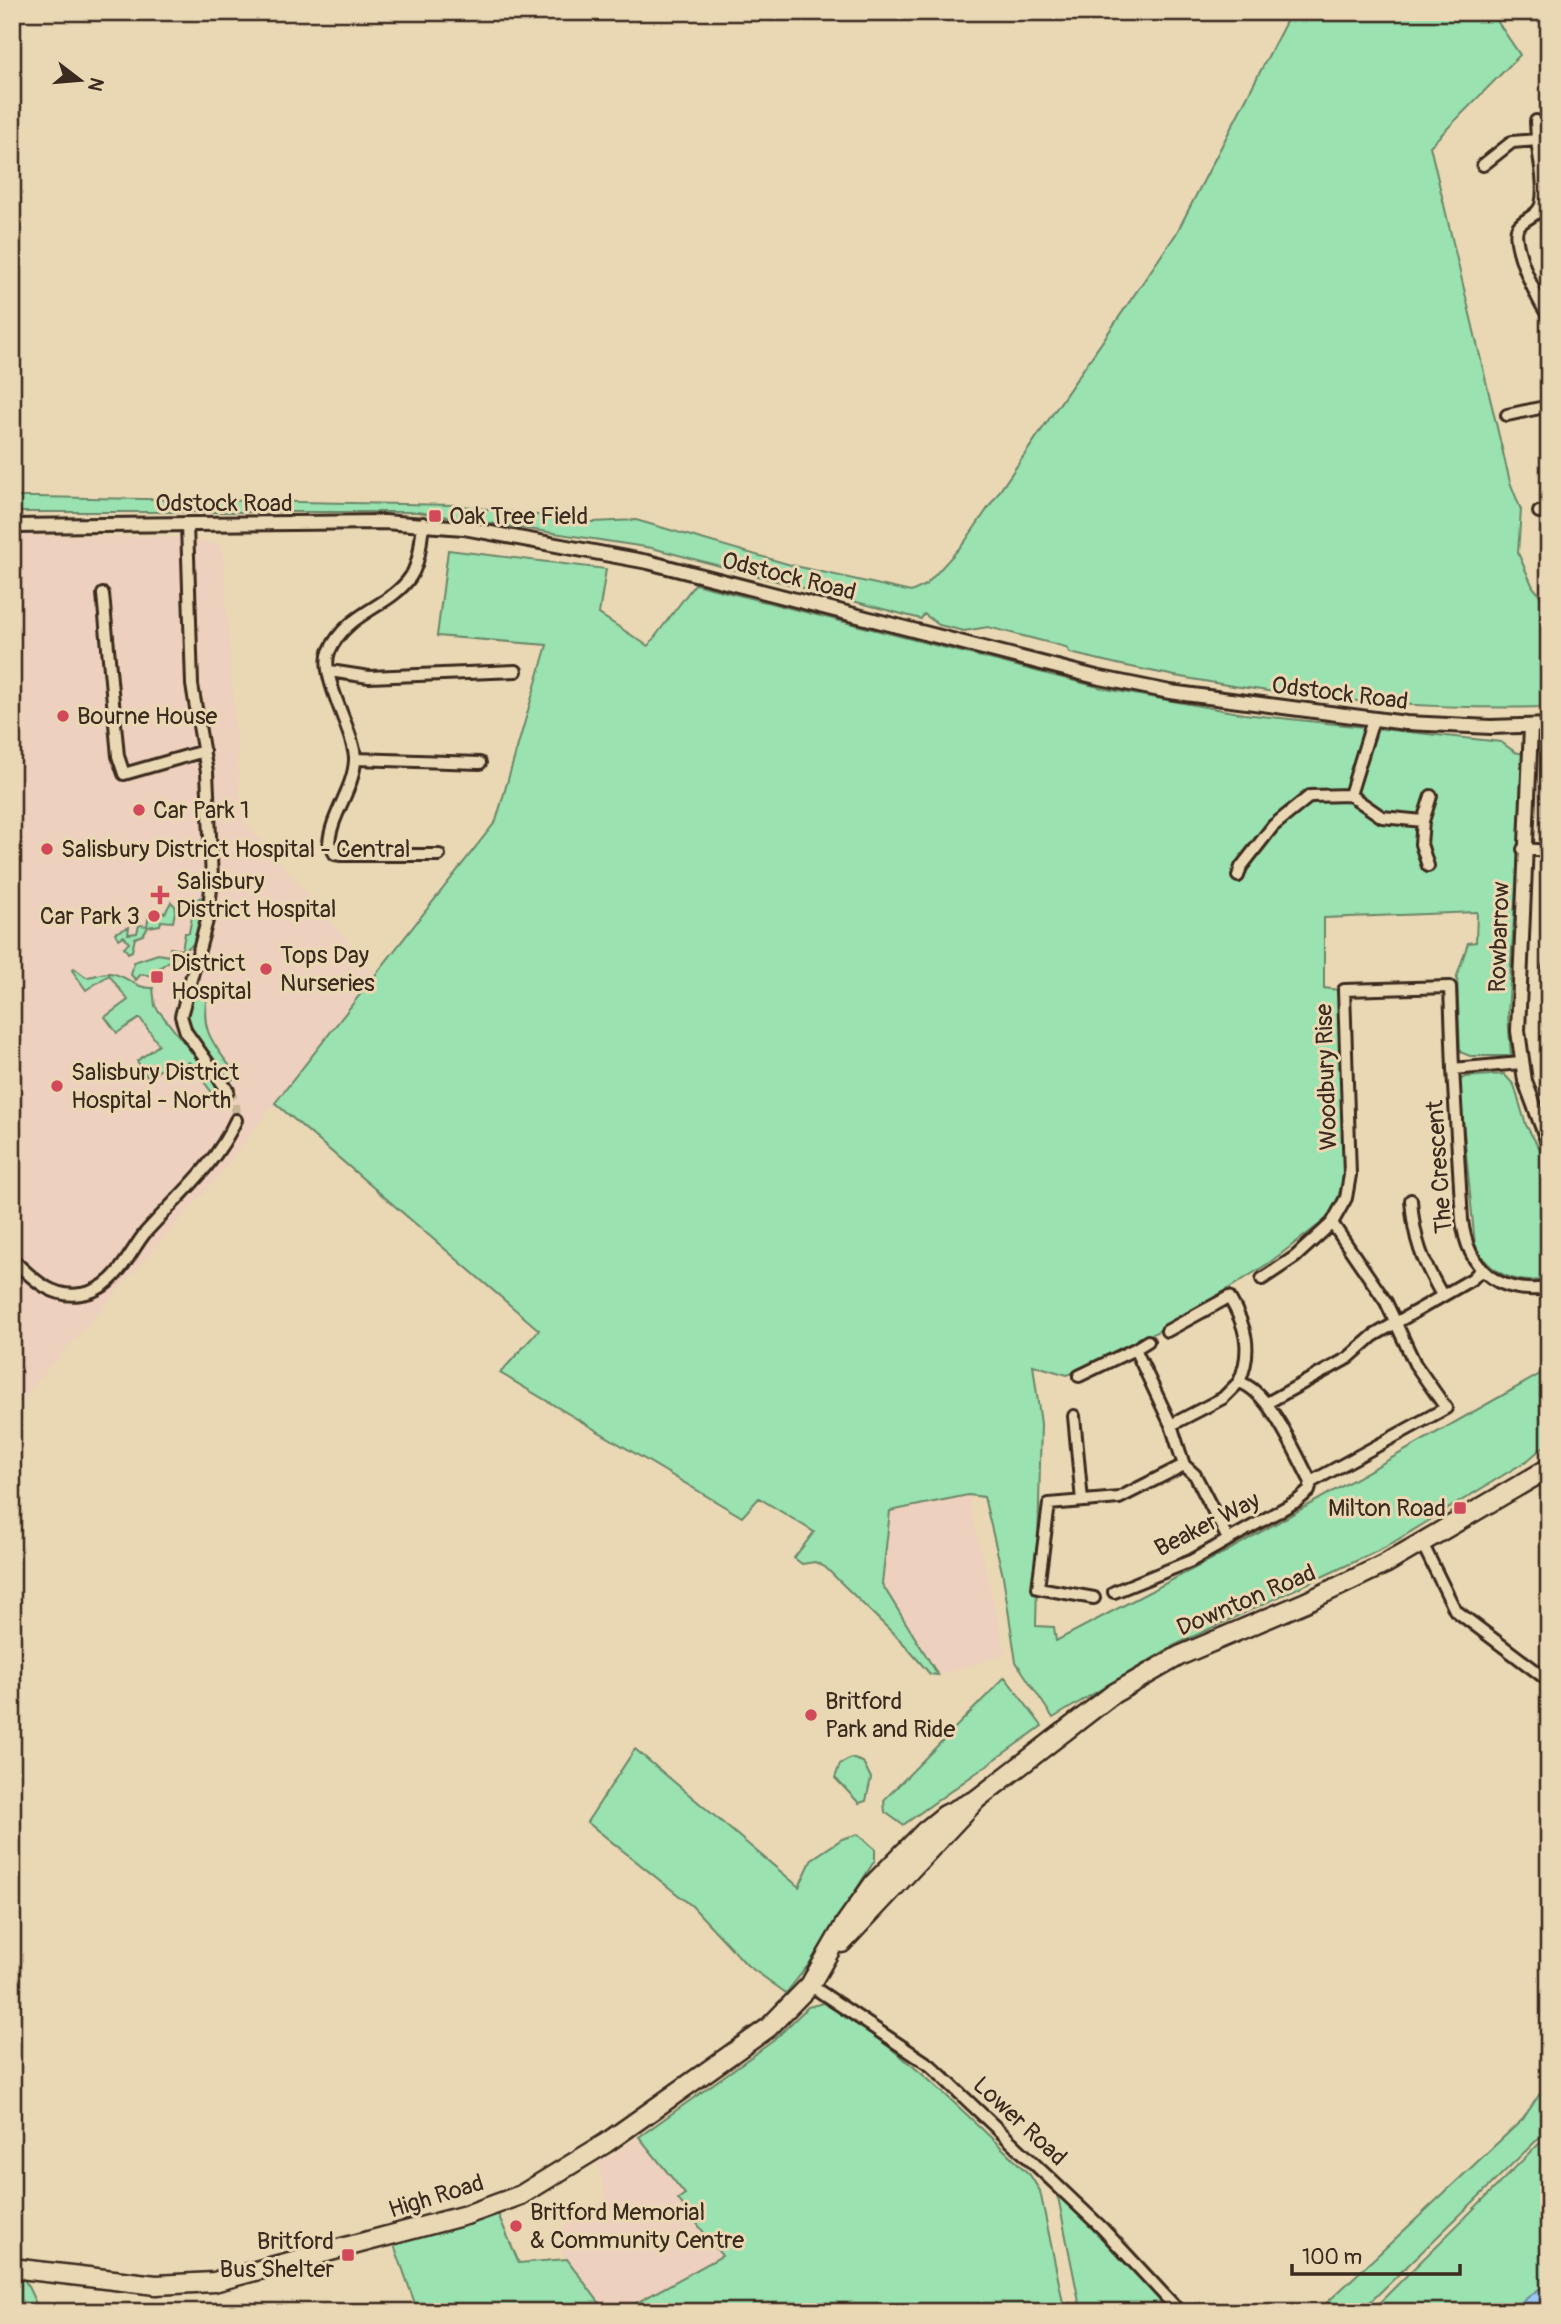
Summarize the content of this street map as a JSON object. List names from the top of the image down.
{
  "streets": {
    "highway": ["Downton Road", "High Road"],
    "street": [
      "Odstock Road",
      "Rowbarrow",
      "Woodbury Rise",
      "The Crescent",
      "Beaker Way",
      "Lower Road"
    ]
  },
  "crossings": [
    ["Odstock Road", "Rowbarrow"],
    ["Rowbarrow", "The Crescent"],
    ["Woodbury Rise", "The Crescent"],
    ["Downton Road", "Lower Road"],
    ["Downton Road", "High Road"],
    ["Lower Road", "High Road"]
  ],
  "places": {
    "transit": [
      "Oak Tree Field",
      "District Hospital",
      "Milton Road",
      "Britford Bus Shelter"
    ],
    "other": [
      "Bourne House",
      "Car Park 1",
      "Salisbury District Hospital - Central",
      "Car Park 3",
      "Tops Day Nurseries",
      "Salisbury District Hospital - North",
      "Britford Park and Ride",
      "Britford Memorial & Community Centre"
    ],
    "health": ["Salisbury District Hospital"]
  },
  "scale_bar": "100 m",
  "north": "right"
}
